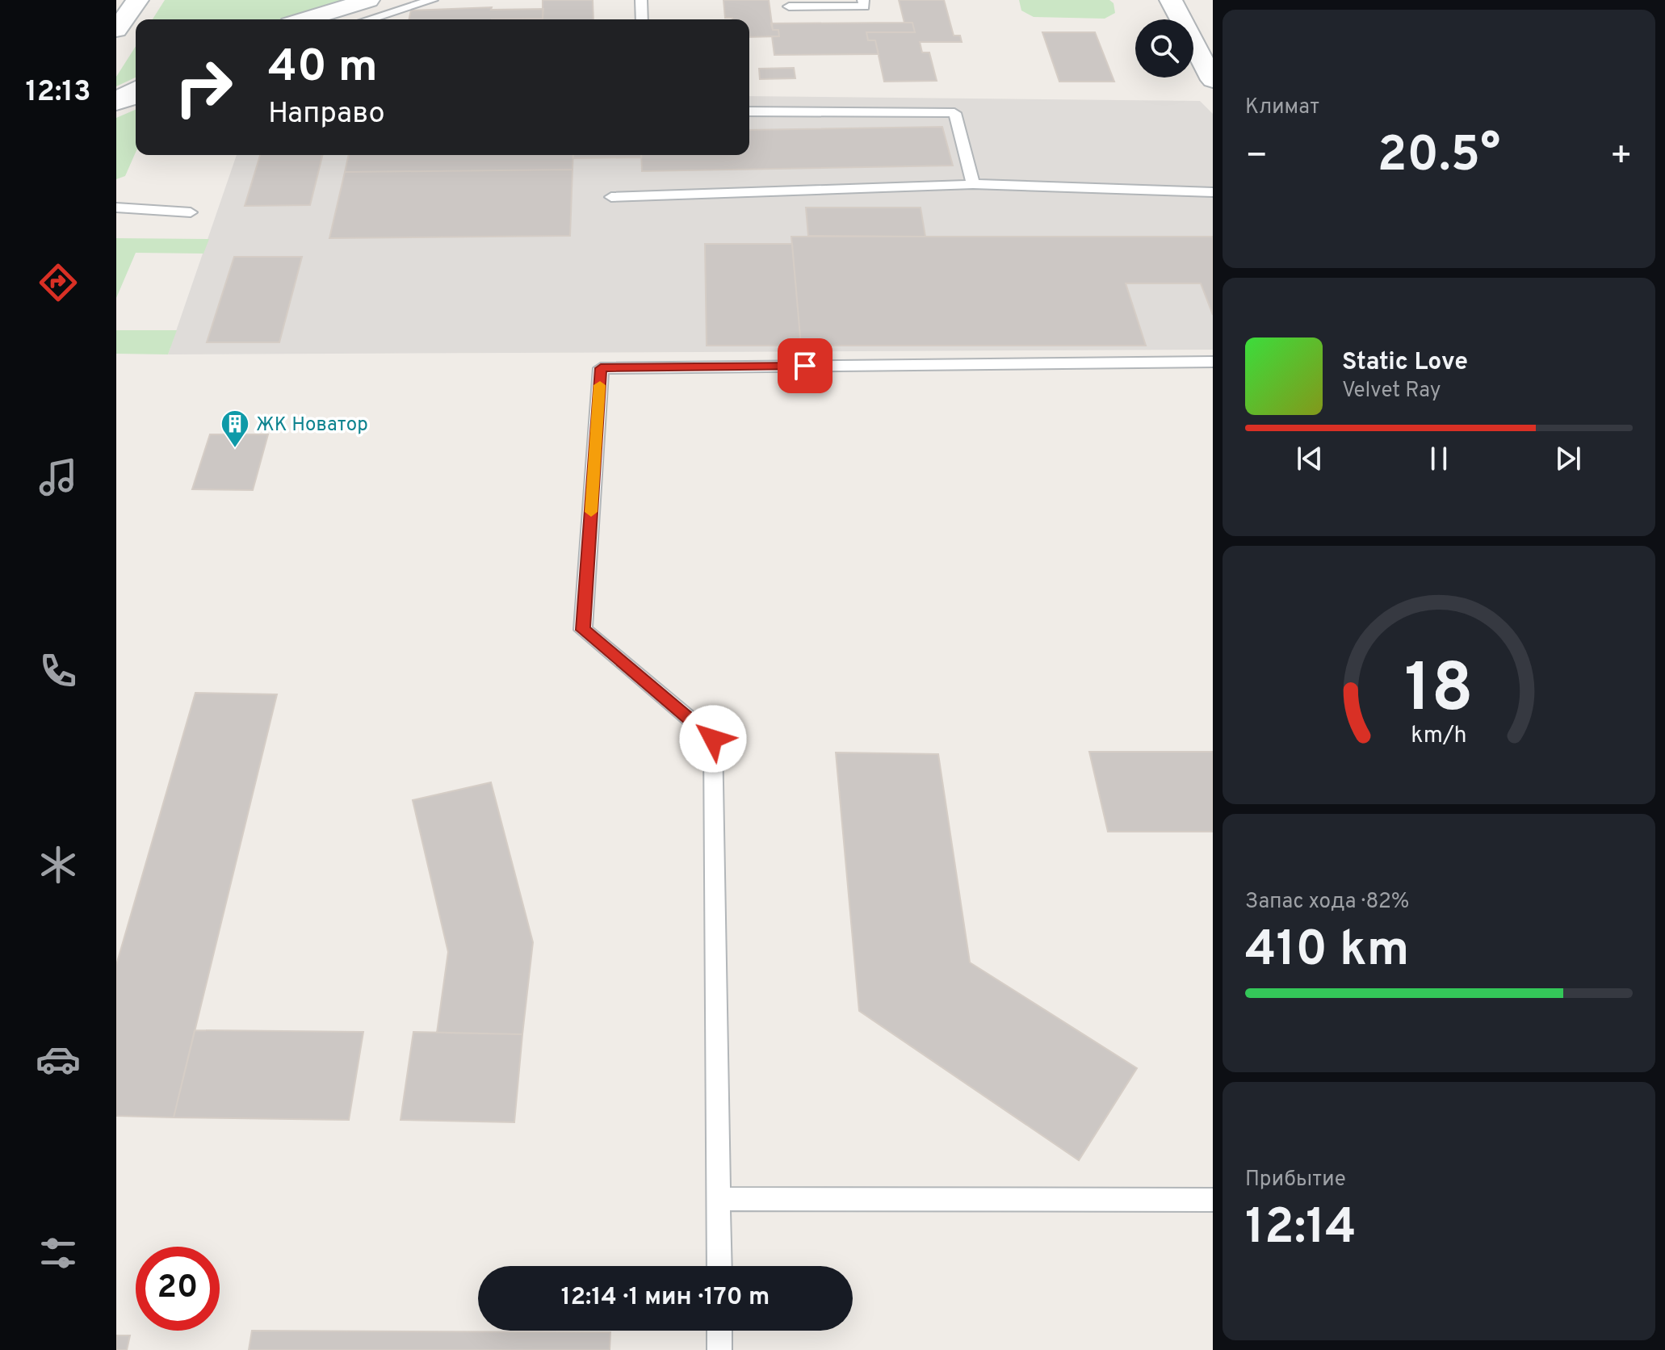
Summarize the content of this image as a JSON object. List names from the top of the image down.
{
  "places": {
    "building": ["ЖК Новатор"]
  },
  "page": {
    "tabs": "12:13",
    "tile": [
      "Климат",
      ["Запас хода · 82%", "410 km"],
      ["Прибытие", "12:14"]
    ],
    "turn": ["40 m", "Направо"],
    "heat": ["−", "20.5°", "+"],
    "song": ["Static Love", "Velvet Ray"],
    "limit": "20",
    "trip": "12:14 · 1 мин · 170 m",
    "gauge": ["18", "km/h"]
  }
}
